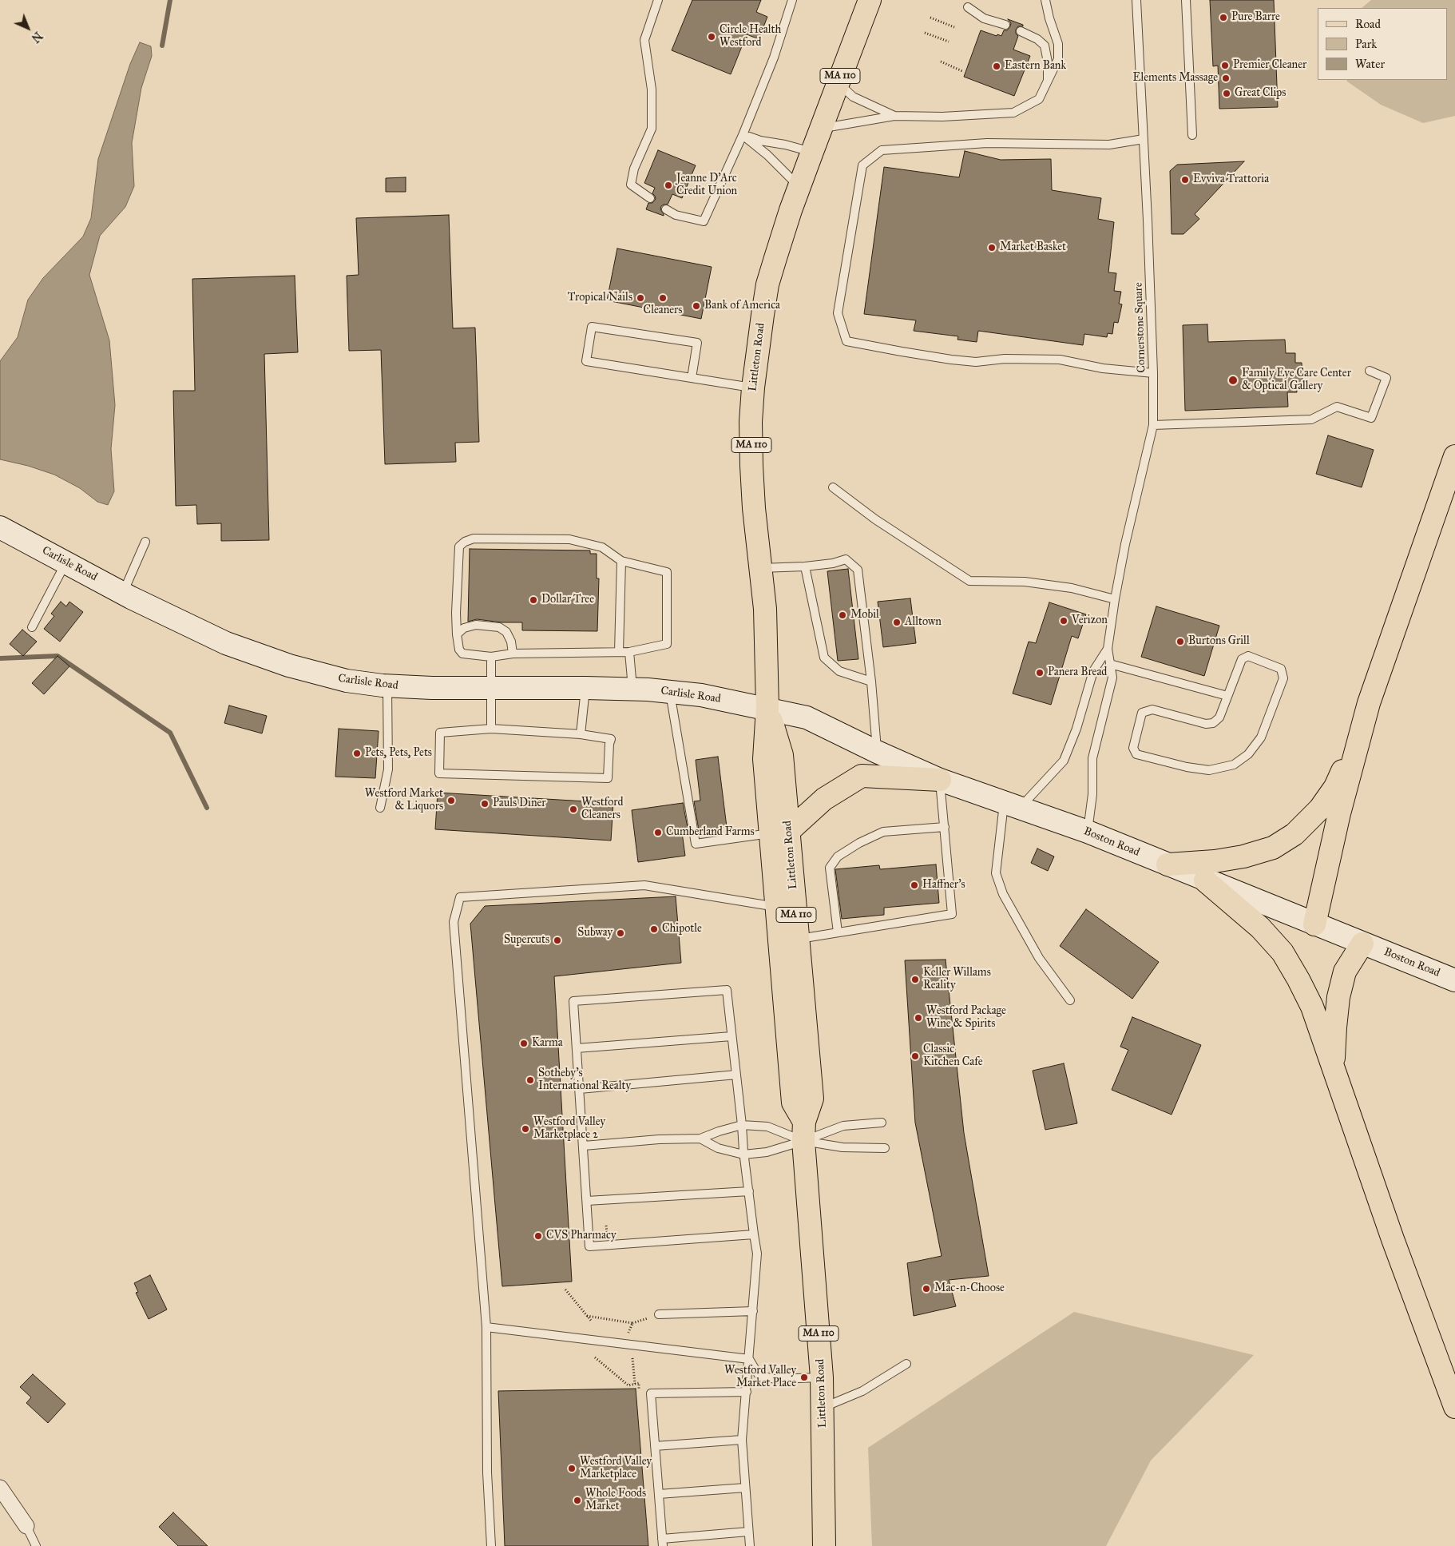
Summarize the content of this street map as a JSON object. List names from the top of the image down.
{
  "streets": {
    "main road": [
      "MA 110",
      "Littleton Road",
      "Carlisle Road",
      "Boston Road"
    ],
    "lane": ["Cornerstone Square"]
  },
  "crossings": [
    ["Cornerstone Square", "Boston Road"],
    ["Littleton Road", "Carlisle Road"],
    ["Littleton Road", "Boston Road"],
    ["Carlisle Road", "Boston Road"]
  ],
  "places": [
    "Pure Barre",
    "Circle Health Westford",
    "Premier Cleaner",
    "Eastern Bank",
    "Elements Massage",
    "Great Clips",
    "Evviva Trattoria",
    "Jeanne D'Arc Credit Union",
    "Market Basket",
    "Tropical Nails",
    "Cleaners",
    "Bank of America",
    "Family Eye Care Center & Optical Gallery",
    "Dollar Tree",
    "Mobil",
    "Verizon",
    "Alltown",
    "Burtons Grill",
    "Panera Bread",
    "Pets, Pets, Pets",
    "Westford Market & Liquors",
    "Pauls Diner",
    "Westford Cleaners",
    "Cumberland Farms",
    "Haffner's",
    "Chipotle",
    "Subway",
    "Supercuts",
    "Keller Willams Reality",
    "Westford Package Wine & Spirits",
    "Karma",
    "Classic Kitchen Cafe",
    "Sotheby's International Realty",
    "Westford Valley Marketplace 2",
    "CVS Pharmacy",
    "Mac-n-Choose",
    "Westford Valley Market Place",
    "Westford Valley Marketplace",
    "Whole Foods Market"
  ],
  "legend": ["Road", "Park", "Water"],
  "north": "bottom right"
}
